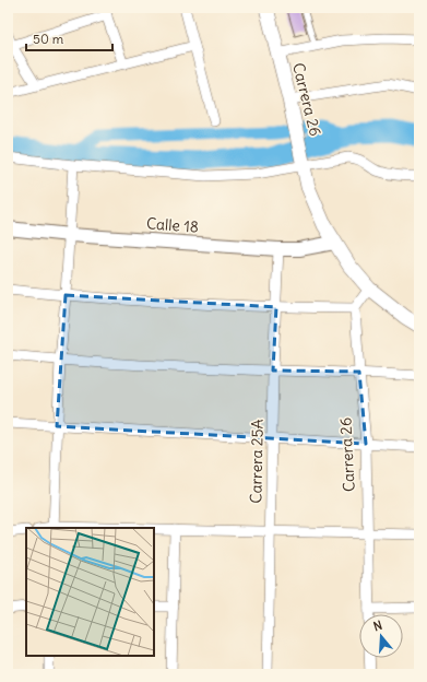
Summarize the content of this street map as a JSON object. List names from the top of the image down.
{
  "streets": {
    "main road": ["Carrera 26"],
    "street": ["Calle 18", "Carrera 25A"]
  },
  "crossings": [
    ["Carrera 26", "Calle 18"],
    ["Calle 18", "Carrera 25A"]
  ],
  "scale_bar": "50 m",
  "north": "top"
}
